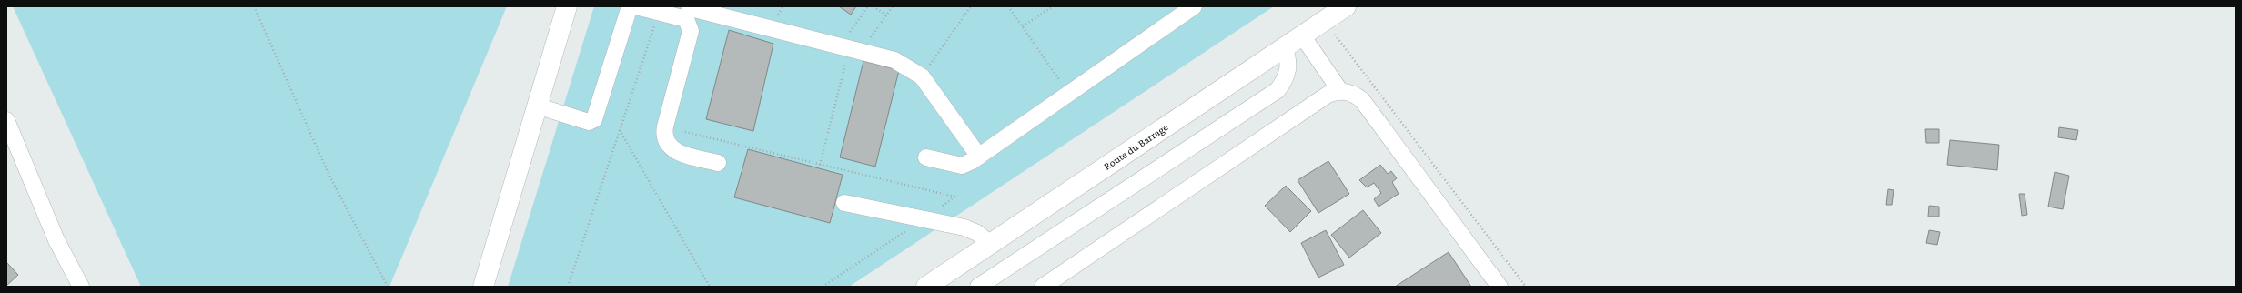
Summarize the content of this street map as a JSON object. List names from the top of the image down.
{
  "streets": {
    "main road": ["Route du Barrage"]
  }
}
